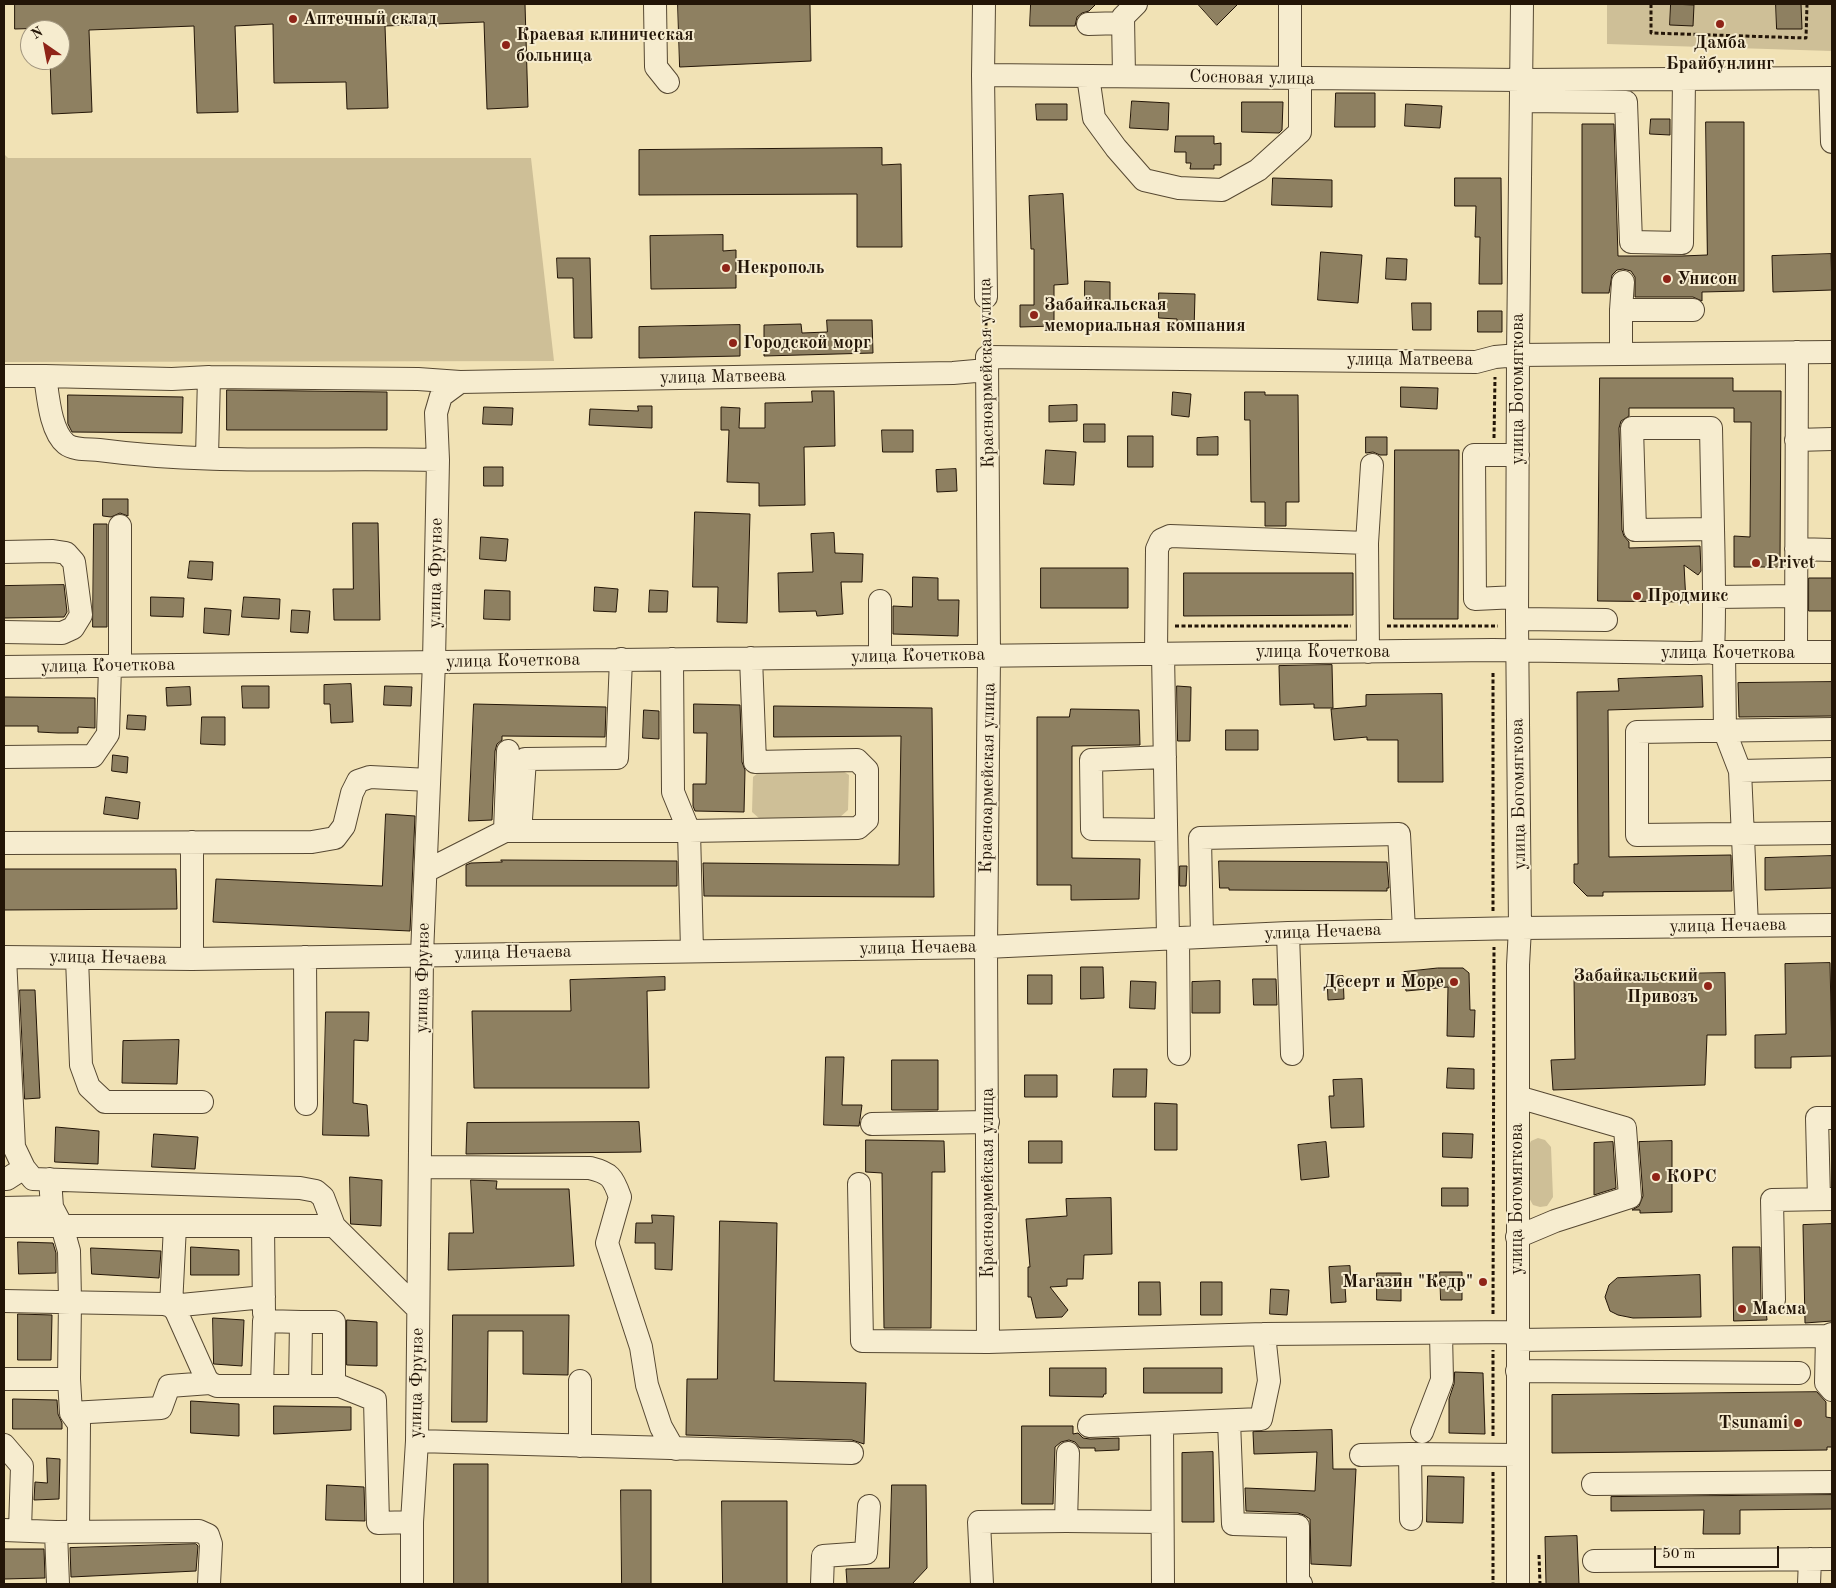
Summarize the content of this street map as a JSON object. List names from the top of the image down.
{
  "streets": {
    "street": [
      "Сосновая улица",
      "улица Матвеева",
      "Красноармейская улица",
      "улица Богомягкова",
      "улица Фрунзе",
      "улица Кочеткова",
      "улица Нечаева"
    ]
  },
  "crossings": [
    ["Сосновая улица", "Красноармейская улица"],
    ["Сосновая улица", "улица Богомягкова"],
    ["улица Матвеева", "Красноармейская улица"],
    ["улица Матвеева", "улица Богомягкова"],
    ["улица Матвеева", "улица Фрунзе"],
    ["Красноармейская улица", "улица Кочеткова"],
    ["Красноармейская улица", "улица Нечаева"],
    ["улица Богомягкова", "улица Кочеткова"],
    ["улица Богомягкова", "улица Нечаева"],
    ["улица Фрунзе", "улица Кочеткова"],
    ["улица Фрунзе", "улица Нечаева"]
  ],
  "places": [
    "Аптечный склад",
    "Дамба Брайбунлинг",
    "Краевая клиническая больница",
    "Некрополь",
    "Унисон",
    "Забайкальская мемориальная компания",
    "Городской морг",
    "Privet",
    "Продмикс",
    "Десерт и Море",
    "Забайкальский Привозъ",
    "КОРС",
    "Магазин \"Кедр\"",
    "Масма",
    "Tsunami"
  ],
  "scale_bar": "50 m",
  "north": "top left"
}
